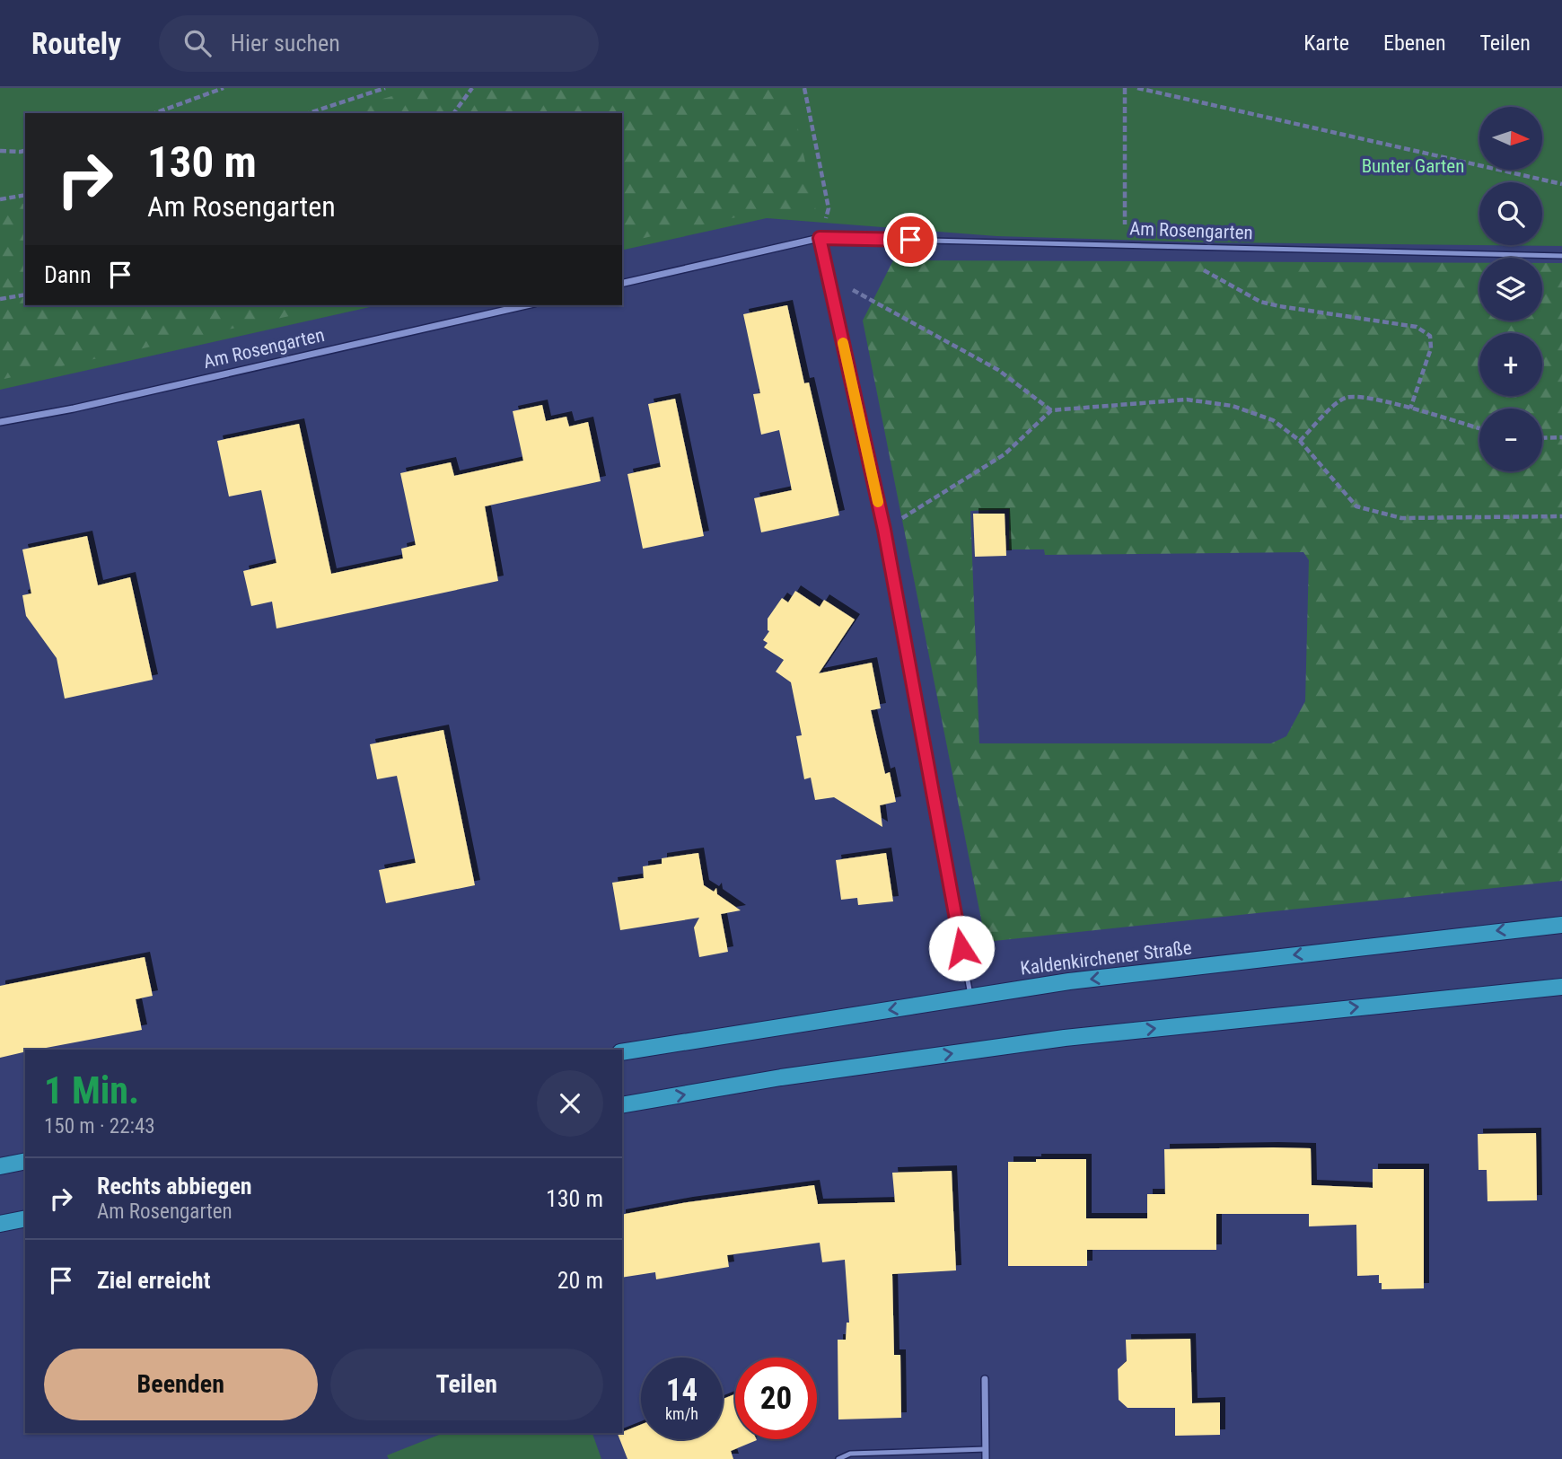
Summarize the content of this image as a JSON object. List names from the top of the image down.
{
  "streets": {
    "main road": ["Kaldenkirchener Straße"],
    "street": ["Am Rosengarten"]
  },
  "parks": ["Bunter Garten"],
  "north": "right",
  "page": {
    "header": "Routely",
    "search": "Hier suchen",
    "nav": ["Karte", "Ebenen", "Teilen"],
    "map_buttons": ["+", "−"],
    "turn": ["130 m", "Am Rosengarten"],
    "then": "Dann",
    "heading": ["1 Min.", "150 m · 22:43"],
    "list": [
      {
        "name": "Rechts abbiegen",
        "note": "Am Rosengarten",
        "value": "130 m"
      },
      {
        "name": "Ziel erreicht",
        "value": "20 m"
      }
    ],
    "buttons": ["Beenden", "Teilen"],
    "speed": "14 km/h",
    "limit": "20"
  }
}
